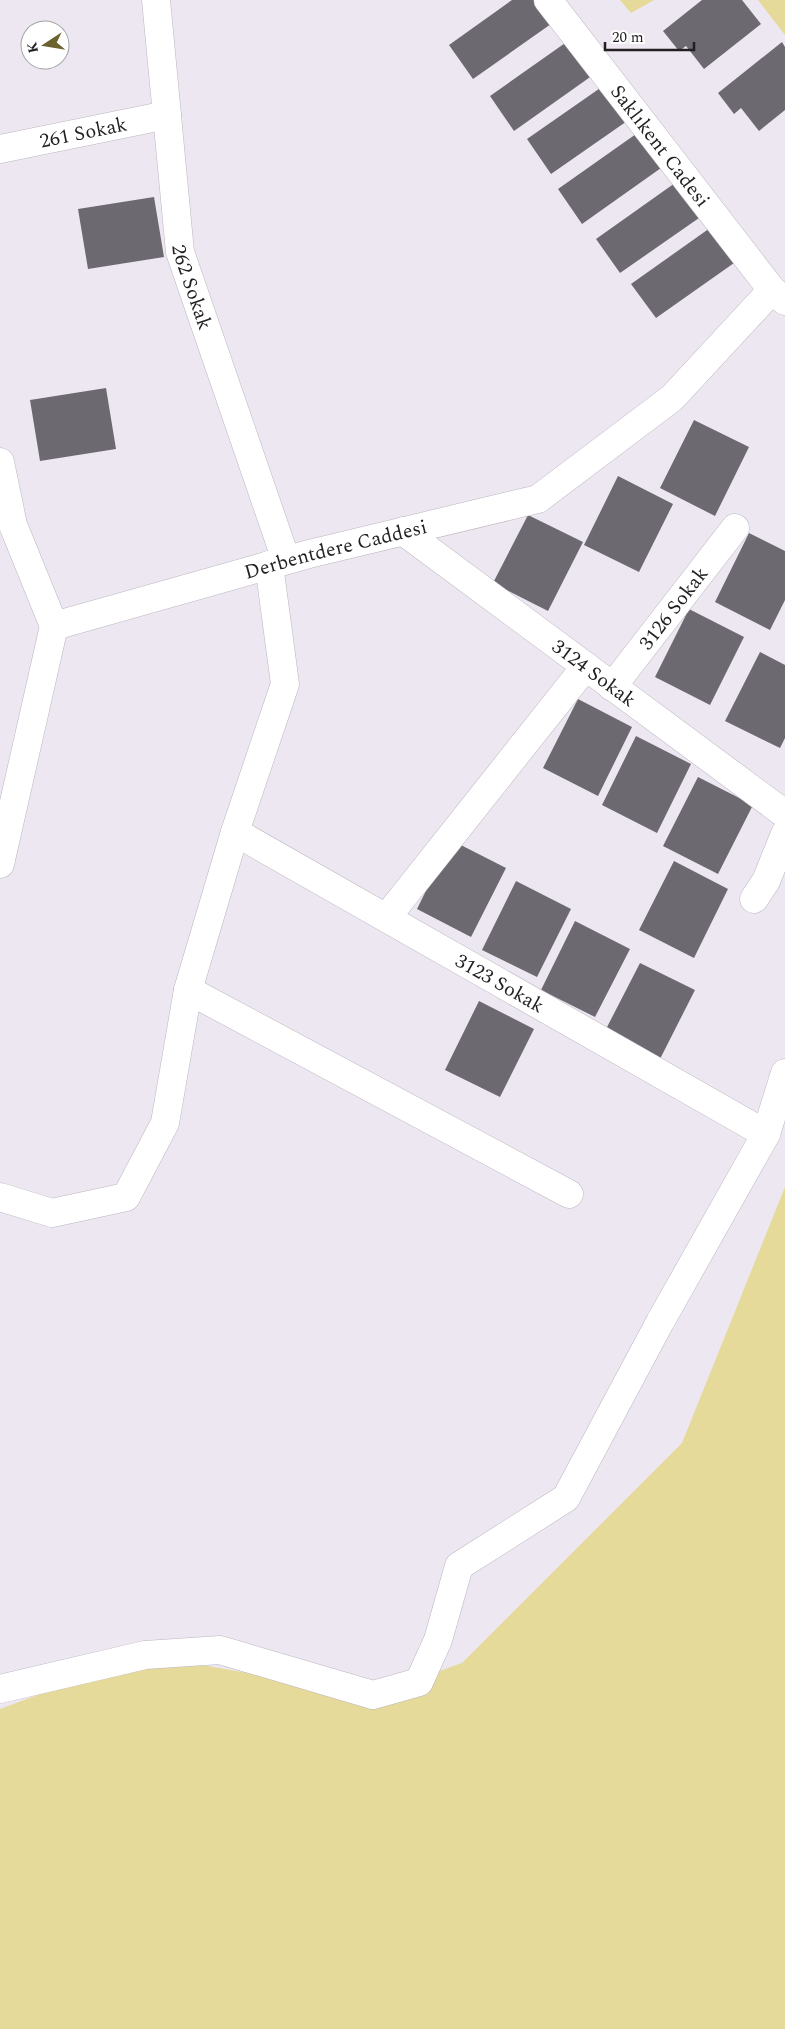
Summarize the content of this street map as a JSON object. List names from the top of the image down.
{
  "streets": {
    "street": [
      "261 Sokak",
      "Saklıkent Cadesi",
      "262 Sokak",
      "Derbentdere Caddesi",
      "3126 Sokak",
      "3124 Sokak",
      "3123 Sokak"
    ]
  },
  "crossings": [
    ["261 Sokak", "262 Sokak"],
    ["Saklıkent Cadesi", "Derbentdere Caddesi"],
    ["262 Sokak", "Derbentdere Caddesi"],
    ["262 Sokak", "3123 Sokak"],
    ["Derbentdere Caddesi", "3124 Sokak"],
    ["3126 Sokak", "3124 Sokak"]
  ],
  "scale_bar": "20 m",
  "north": "left"
}
